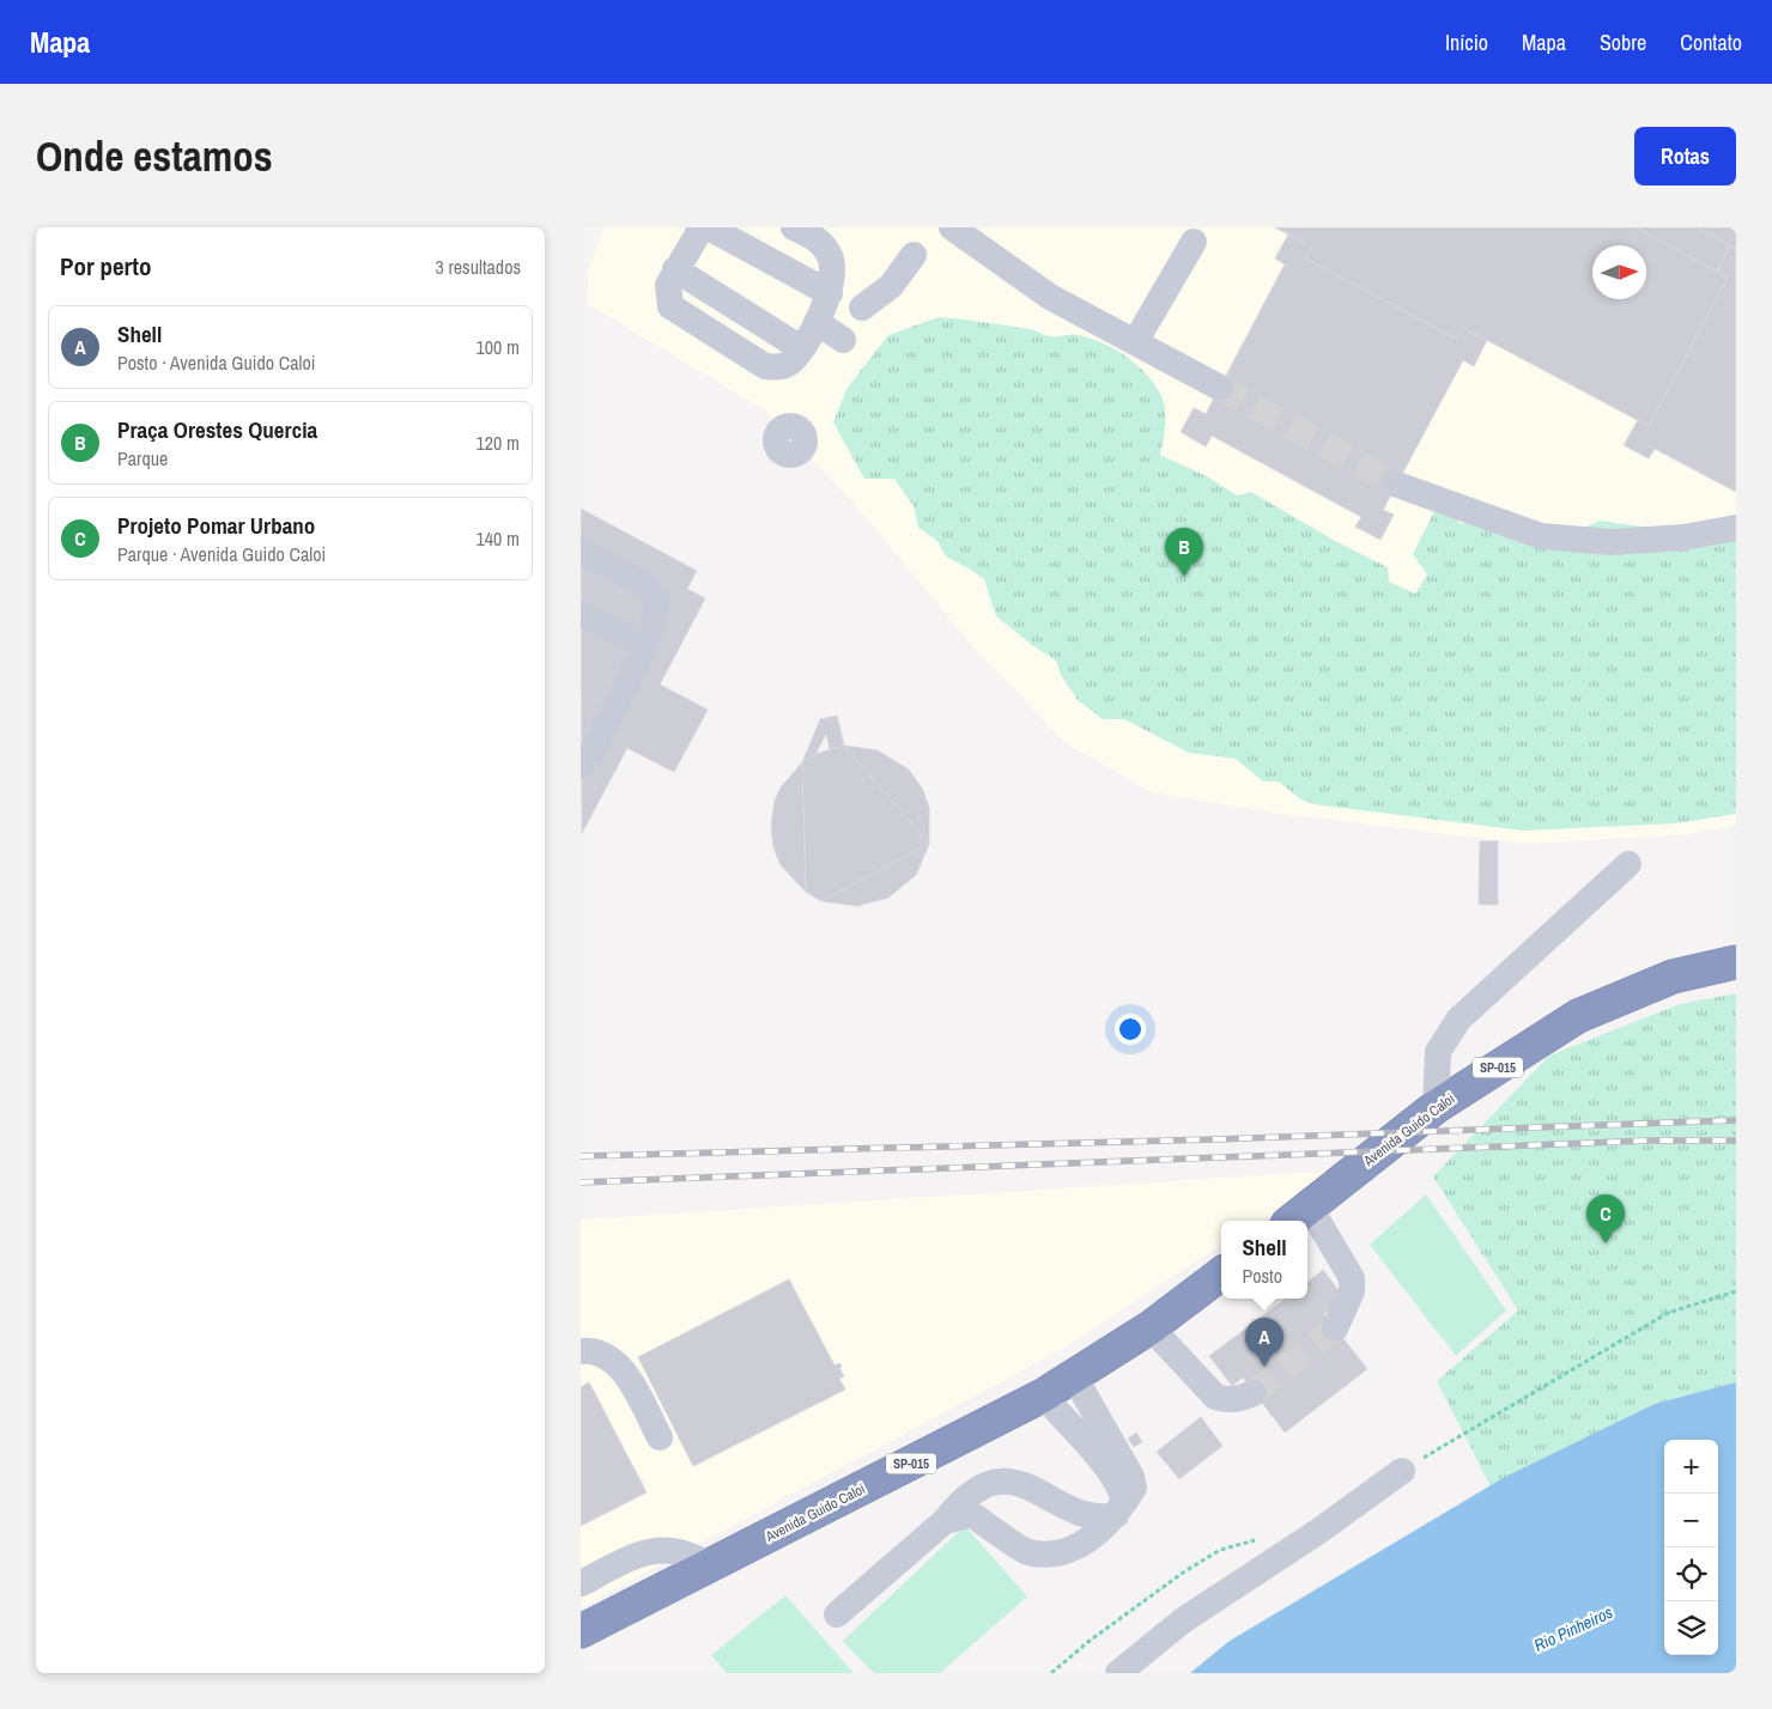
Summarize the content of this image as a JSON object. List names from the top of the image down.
{
  "streets": {
    "highway": ["SP-015", "Avenida Guido Caloi"]
  },
  "water": ["Rio Pinheiros"],
  "north": "right",
  "page": {
    "header": "Mapa",
    "nav": [
      "Início",
      "Mapa",
      "Sobre",
      "Contato"
    ],
    "buttons": "Rotas",
    "title": "Onde estamos",
    "heading": ["Por perto", "3 resultados"],
    "list": [
      {
        "mark": "A",
        "name": "Shell",
        "note": "Posto · Avenida Guido Caloi",
        "value": "100 m"
      },
      {
        "mark": "B",
        "name": "Praça Orestes Quercia",
        "note": "Parque",
        "value": "120 m"
      },
      {
        "mark": "C",
        "name": "Projeto Pomar Urbano",
        "note": "Parque · Avenida Guido Caloi",
        "value": "140 m"
      }
    ],
    "pins": ["B", "C", "A"],
    "popup": ["Shell", "Posto"],
    "map_buttons": ["+", "−"]
  }
}
